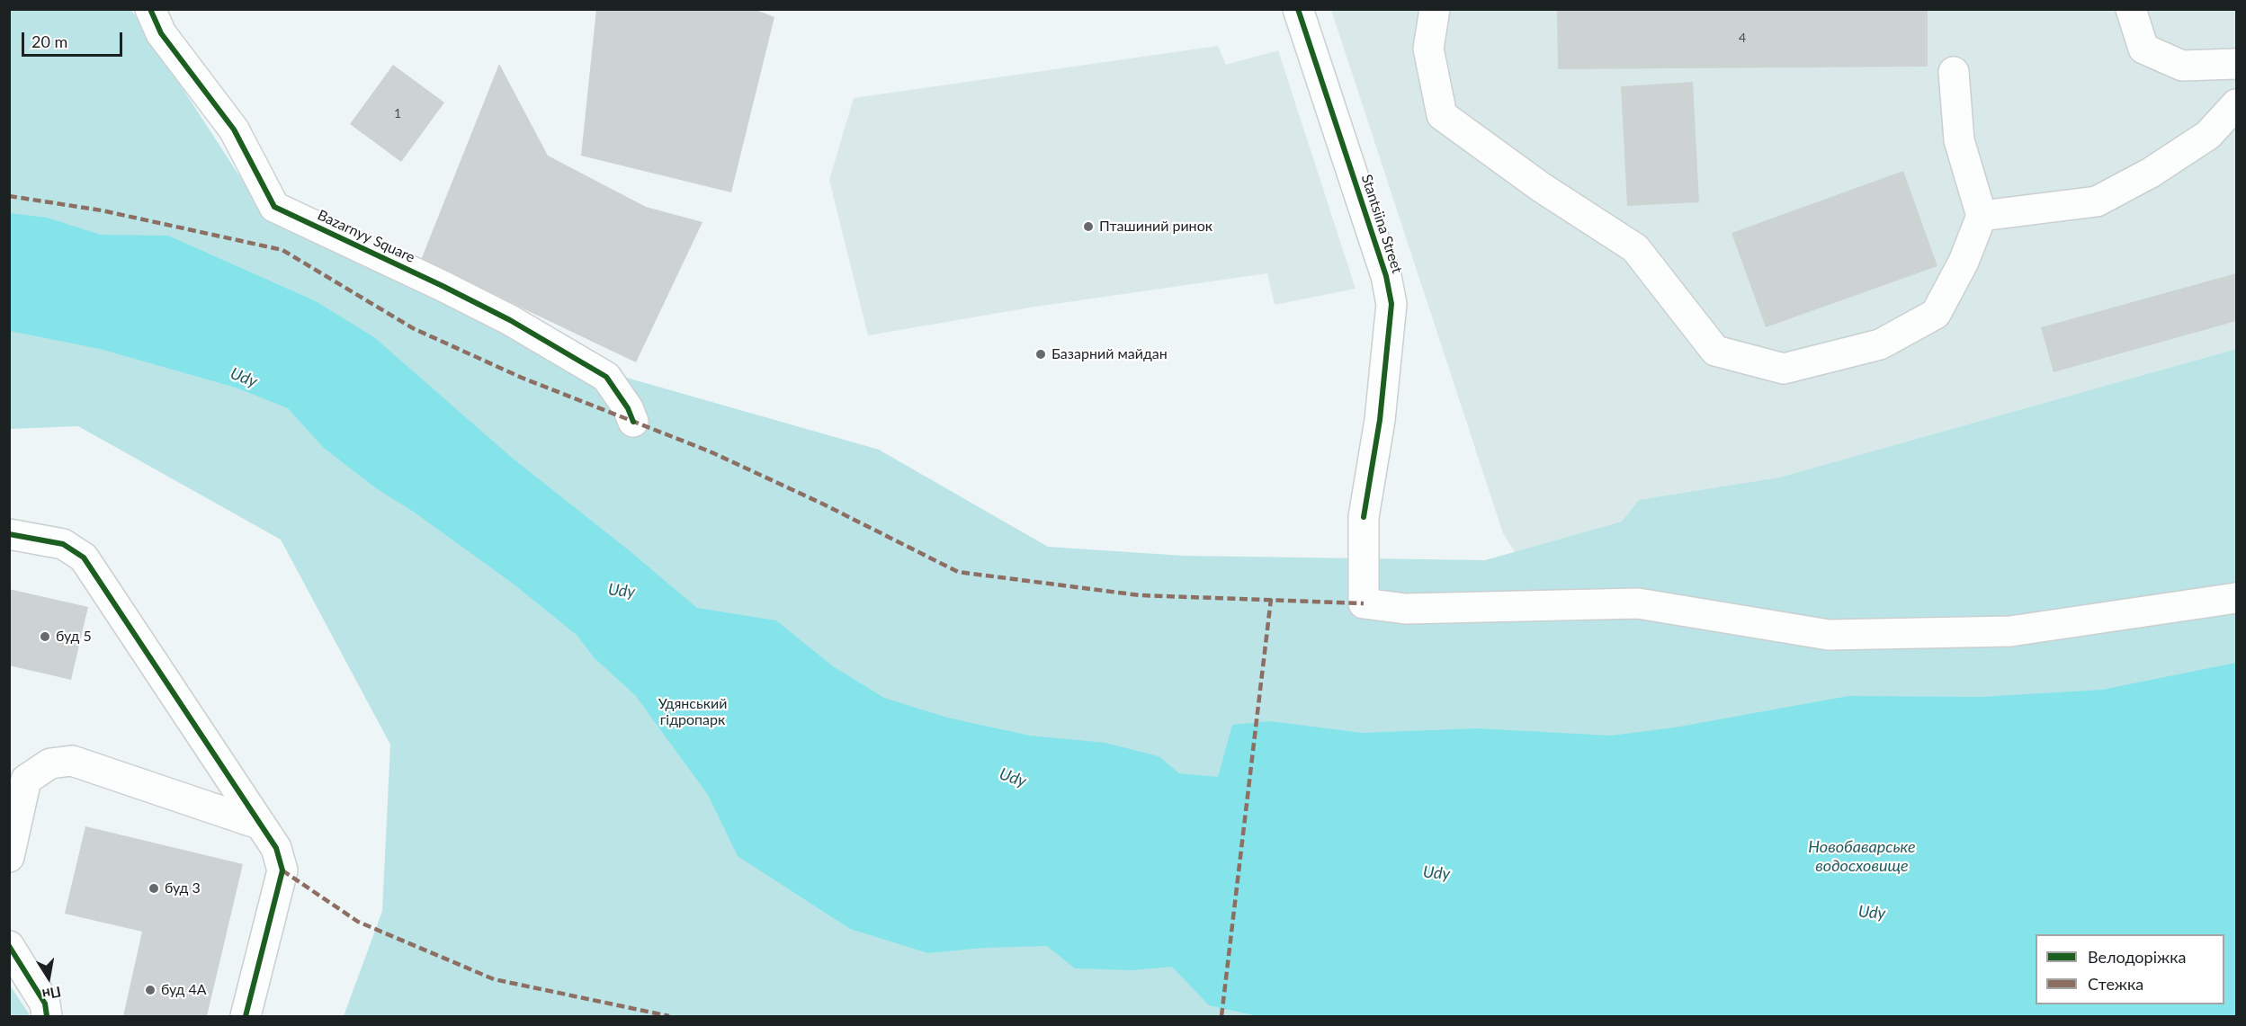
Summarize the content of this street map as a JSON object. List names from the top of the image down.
{
  "streets": {
    "street": ["Stantsiina Street", "Bazarnyy Square"]
  },
  "water": ["Udy", "Новобаварське водосховище"],
  "parks": ["Удянський гідропарк"],
  "places": [
    "Пташиний ринок",
    "Базарний майдан",
    "буд 5",
    "буд 3",
    "буд 4А"
  ],
  "house_numbers": ["4", "1"],
  "legend": ["Велодоріжка", "Стежка"],
  "scale_bar": "20 m",
  "north": "bottom"
}
